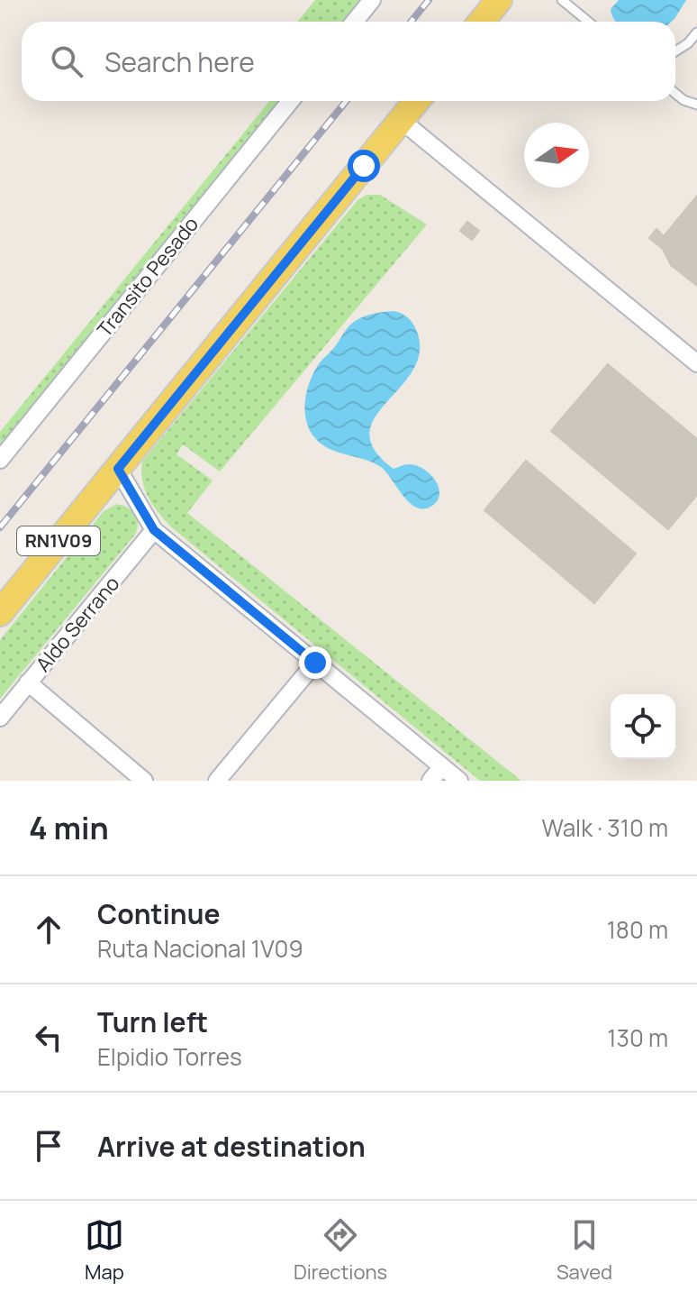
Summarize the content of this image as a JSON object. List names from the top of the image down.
{
  "streets": {
    "main road": ["RN1V09"],
    "street": ["Transito Pesado", "Aldo Serrano"]
  },
  "north": "right",
  "page": {
    "search": "Search here",
    "heading": ["4 min", "Walk · 310 m"],
    "list": [
      ["Continue", "Ruta Nacional 1V09", "180 m"],
      ["Turn left", "Elpidio Torres", "130 m"],
      "Arrive at destination"
    ],
    "nav": ["Map", "Directions", "Saved"]
  }
}
